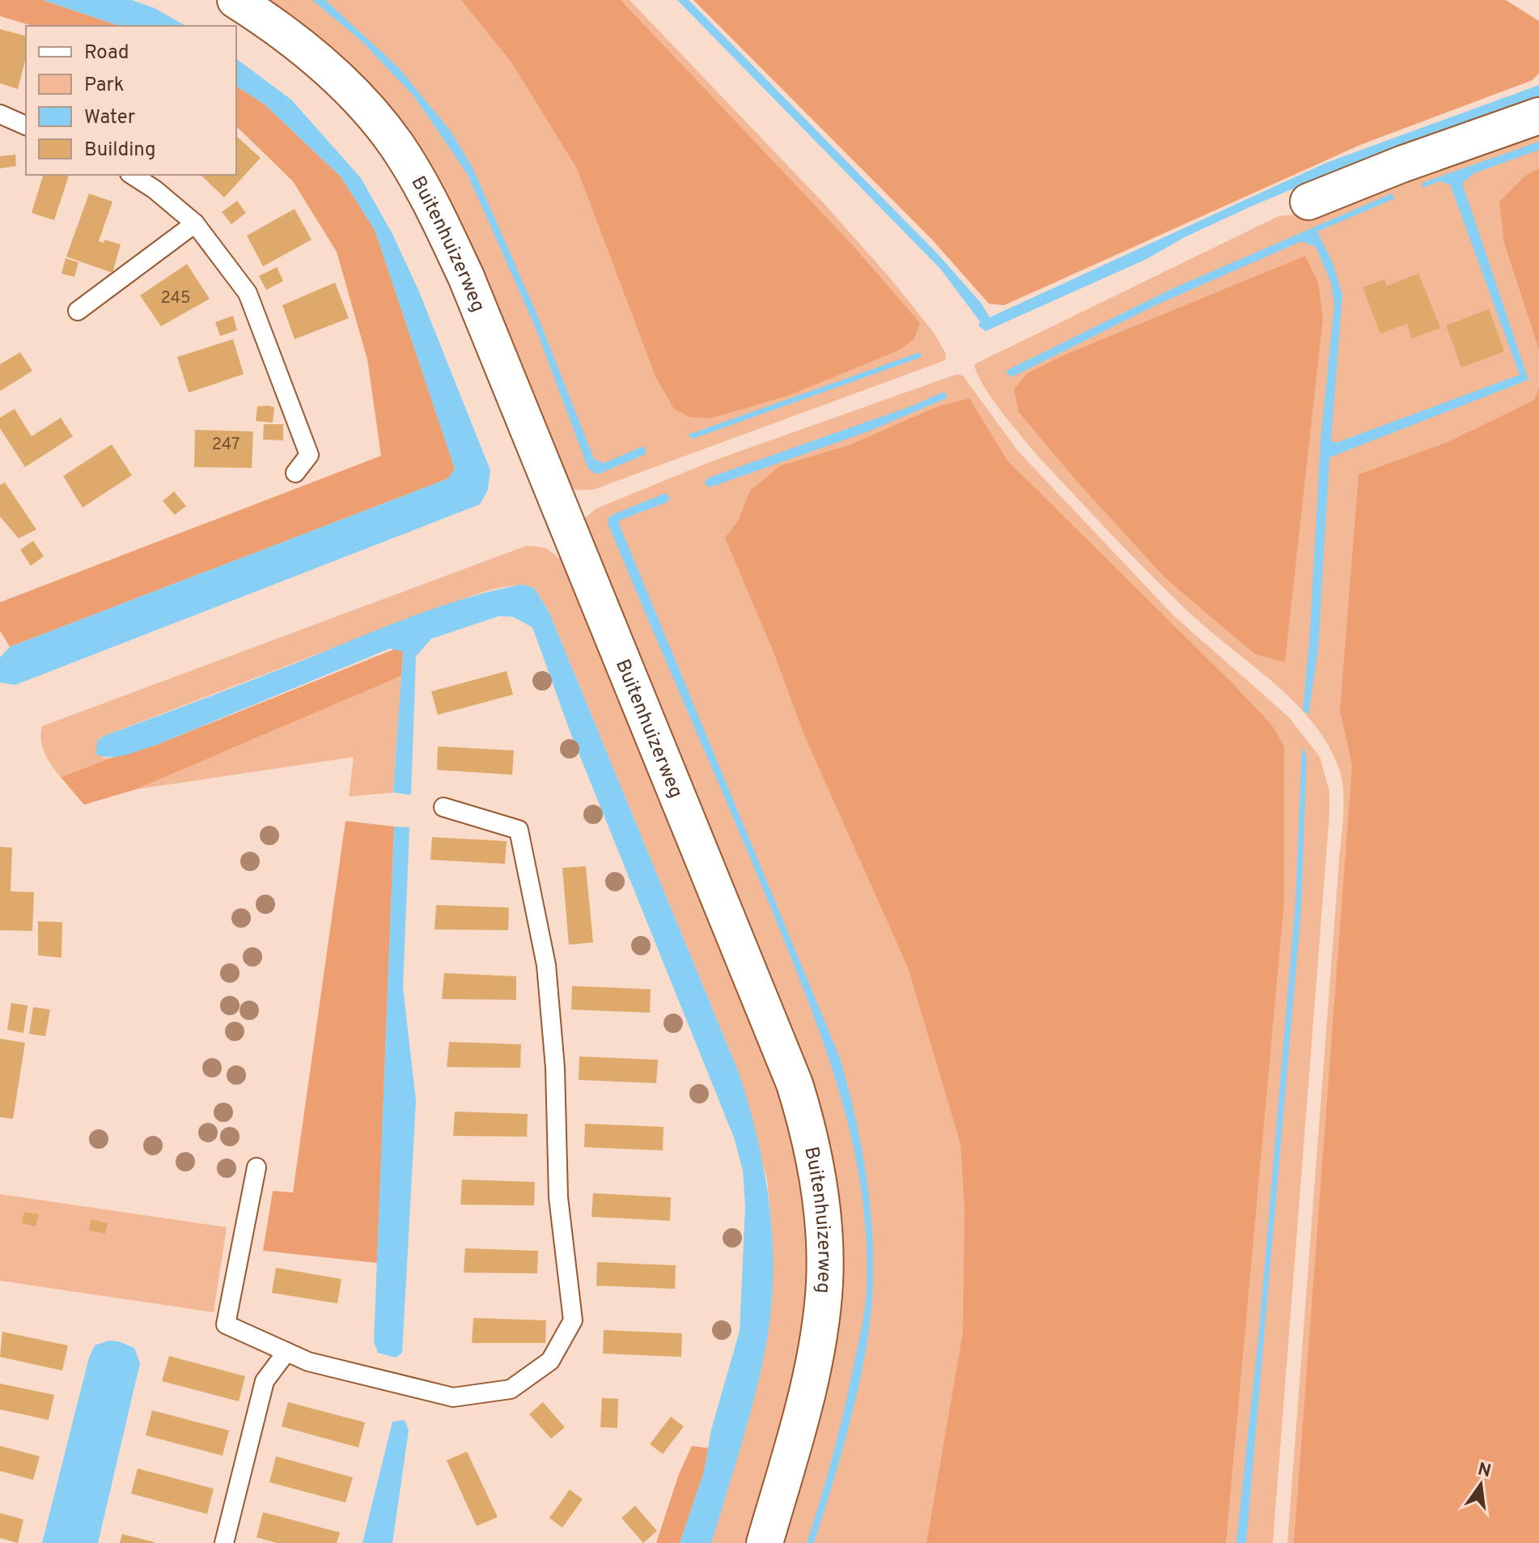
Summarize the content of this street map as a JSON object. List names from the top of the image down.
{
  "streets": {
    "street": ["Buitenhuizerweg"]
  },
  "house_numbers": ["245", "247"],
  "legend": [
    "Road",
    "Park",
    "Water",
    "Building"
  ],
  "north": "top"
}
